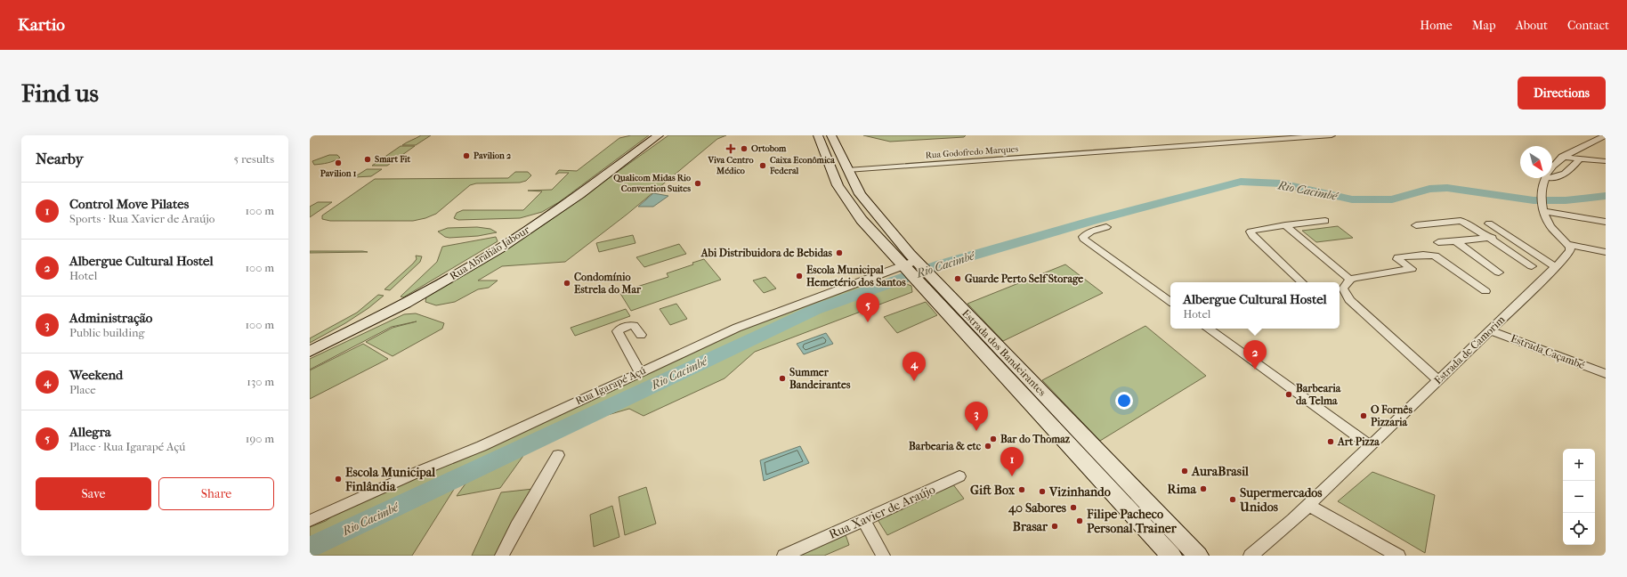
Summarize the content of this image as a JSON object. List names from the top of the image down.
{
  "streets": {
    "main road": ["Rua Abrahão Jabour", "Estrada dos Bandeirantes"],
    "street": [
      "Rua Godofredo Marques",
      "Estrada de Camorim",
      "Estrada Caçambé",
      "Rua Igarapé Açú",
      "Rua Xavier de Araújo"
    ]
  },
  "crossings": [
    ["Rua Godofredo Marques", "Estrada dos Bandeirantes"],
    ["Estrada de Camorim", "Estrada Caçambé"],
    ["Estrada dos Bandeirantes", "Rua Igarapé Açú"]
  ],
  "water": ["Rio Cacimbé"],
  "places": {
    "health": ["Viva Centro Médico"],
    "other": [
      "Ortobom",
      "Pavilion 2",
      "Smart Fit",
      "Pavilion 1",
      "Caixa Econômica Federal",
      "Qualicom Midas Rio Convention Suites",
      "Abi Distribuidora de Bebidas",
      "Escola Municipal Hemetério dos Santos",
      "Guarde Perto Self Storage",
      "Condomínio Estrela do Mar",
      "Summer Bandeirantes",
      "Barbearia da Telma",
      "O Fornês Pizzaria",
      "Bar do Thomaz",
      "Art Pizza",
      "Barbearia & etc",
      "AuraBrasil",
      "Escola Municipal Finlândia",
      "Rima",
      "Gift Box",
      "Vizinhando",
      "Supermercados Unidos",
      "40 Sabores",
      "Filipe Pacheco Personal Trainer",
      "Brasar"
    ]
  },
  "north": "bottom right",
  "page": {
    "header": "Kartio",
    "nav": [
      "Home",
      "Map",
      "About",
      "Contact"
    ],
    "buttons": [
      "Directions",
      ["Save", "Share"]
    ],
    "title": "Find us",
    "heading": ["Nearby", "5 results"],
    "list": [
      {
        "mark": "1",
        "name": "Control Move Pilates",
        "note": "Sports · Rua Xavier de Araújo",
        "value": "100 m"
      },
      {
        "mark": "2",
        "name": "Albergue Cultural Hostel",
        "note": "Hotel",
        "value": "100 m"
      },
      {
        "mark": "3",
        "name": "Administração",
        "note": "Public building",
        "value": "100 m"
      },
      {
        "mark": "4",
        "name": "Weekend",
        "note": "Place",
        "value": "130 m"
      },
      {
        "mark": "5",
        "name": "Allegra",
        "note": "Place · Rua Igarapé Açú",
        "value": "190 m"
      }
    ],
    "popup": ["Albergue Cultural Hostel", "Hotel"],
    "pins": [
      "5",
      "2",
      "4",
      "3",
      "1"
    ],
    "map_buttons": ["+", "−"]
  }
}
